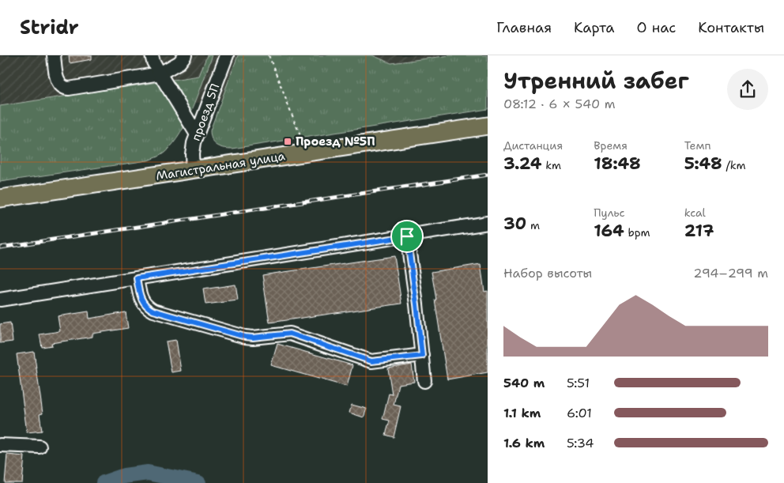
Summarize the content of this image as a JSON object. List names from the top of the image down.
{
  "streets": {
    "main road": ["Магистральная улица"],
    "street": ["проезд 5П"]
  },
  "crossings": [
    ["проезд 5П", "Магистральная улица"]
  ],
  "places": {
    "transit": ["Проезд №5П"]
  },
  "page": {
    "header": "Stridr",
    "nav": [
      "Главная",
      "Карта",
      "О нас",
      "Контакты"
    ],
    "heading": ["Утренний забег", "08:12 · 6 × 540 m"],
    "stats": [
      ["Дистанция", "3.24 km"],
      ["Время", "18:48"],
      ["Темп", "5:48 /km"],
      ["30 m"],
      ["Пульс", "164 bpm"],
      ["kcal", "217"]
    ],
    "chart": ["Набор высоты", "294–299 m"],
    "list": [
      {
        "name": "540 m",
        "note": "5:51"
      },
      {
        "name": "1.1 km",
        "note": "6:01"
      },
      {
        "name": "1.6 km",
        "note": "5:34"
      }
    ]
  }
}
